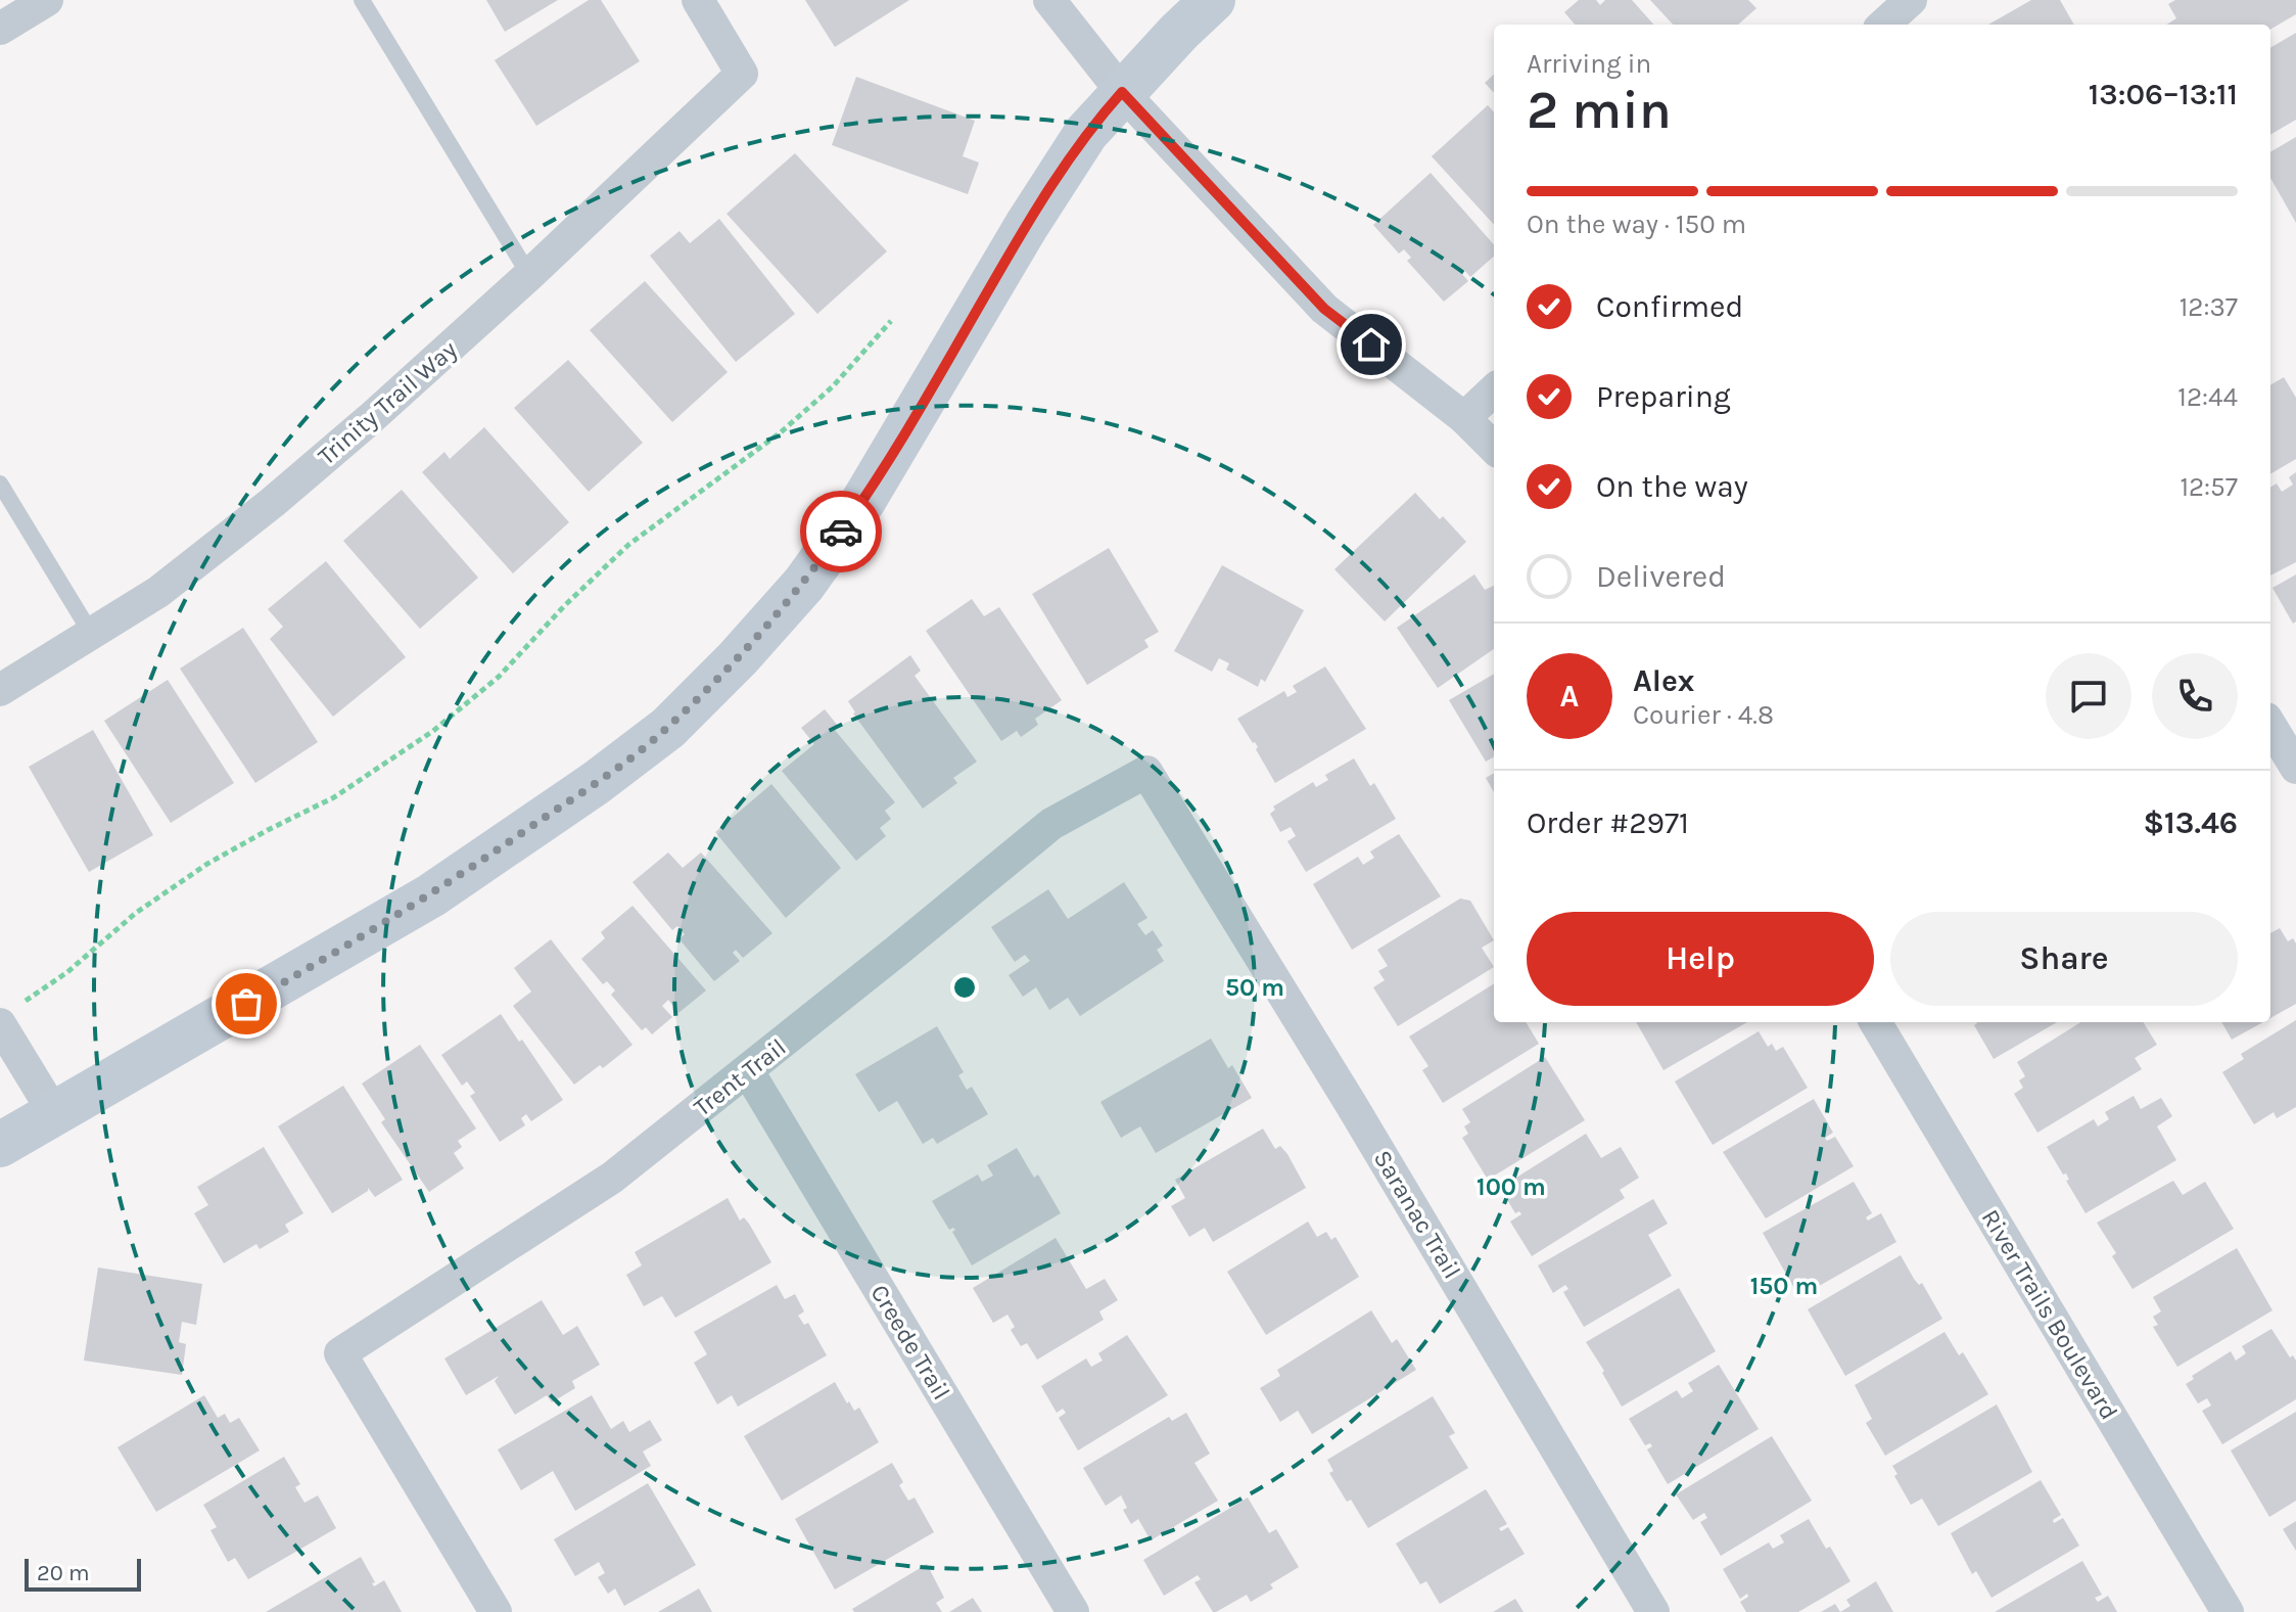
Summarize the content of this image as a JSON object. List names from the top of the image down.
{
  "streets": {
    "street": [
      "Trinity Trail Way",
      "Trent Trail",
      "Saranac Trail",
      "River Trails Boulevard",
      "Creede Trail"
    ]
  },
  "crossings": [
    ["Trent Trail", "Saranac Trail"],
    ["Trent Trail", "Creede Trail"]
  ],
  "scale_bar": "20 m",
  "page": {
    "heading": ["2 min", "Arriving in", "13:06–13:11"],
    "panel": [
      "Alex",
      "Courier · 4.8",
      "Order #2971",
      "$13.46"
    ],
    "bar": "On the way · 150 m",
    "list": [
      ["Confirmed", "12:37"],
      ["Preparing", "12:44"],
      ["On the way", "12:57"],
      "Delivered"
    ],
    "round": "A",
    "buttons": ["Help", "Share"],
    "scale": "20 m"
  },
  "rings": ["50 m", "100 m", "150 m"]
}
